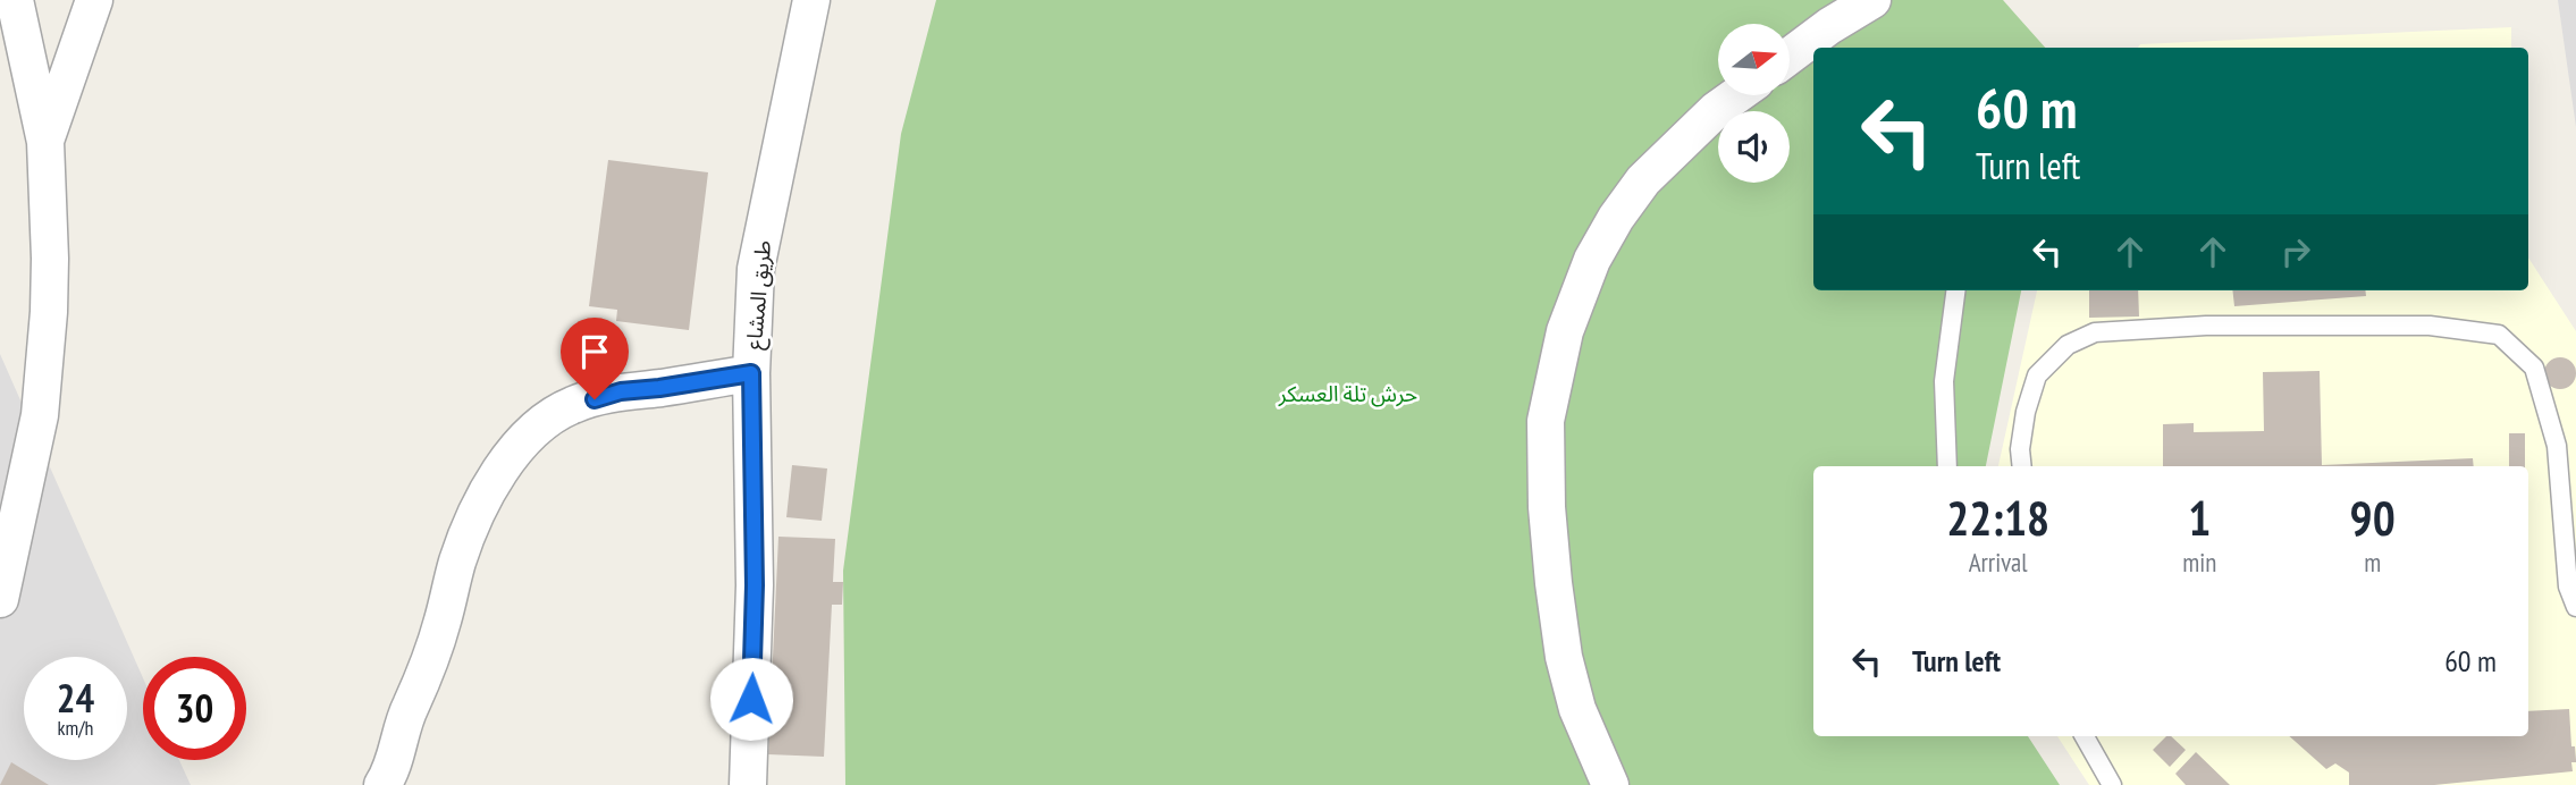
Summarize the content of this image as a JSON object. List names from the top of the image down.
{
  "streets": {
    "street": ["طريق المشاع"]
  },
  "parks": ["حرش تلة العسكر"],
  "north": "right",
  "page": {
    "turn": ["60 m", "Turn left"],
    "eta": [
      "22:18",
      "Arrival",
      "1",
      "min",
      "90",
      "m"
    ],
    "list": [
      {
        "name": "Turn left",
        "value": "60 m"
      }
    ],
    "speed": "24 km/h",
    "limit": "30"
  }
}
